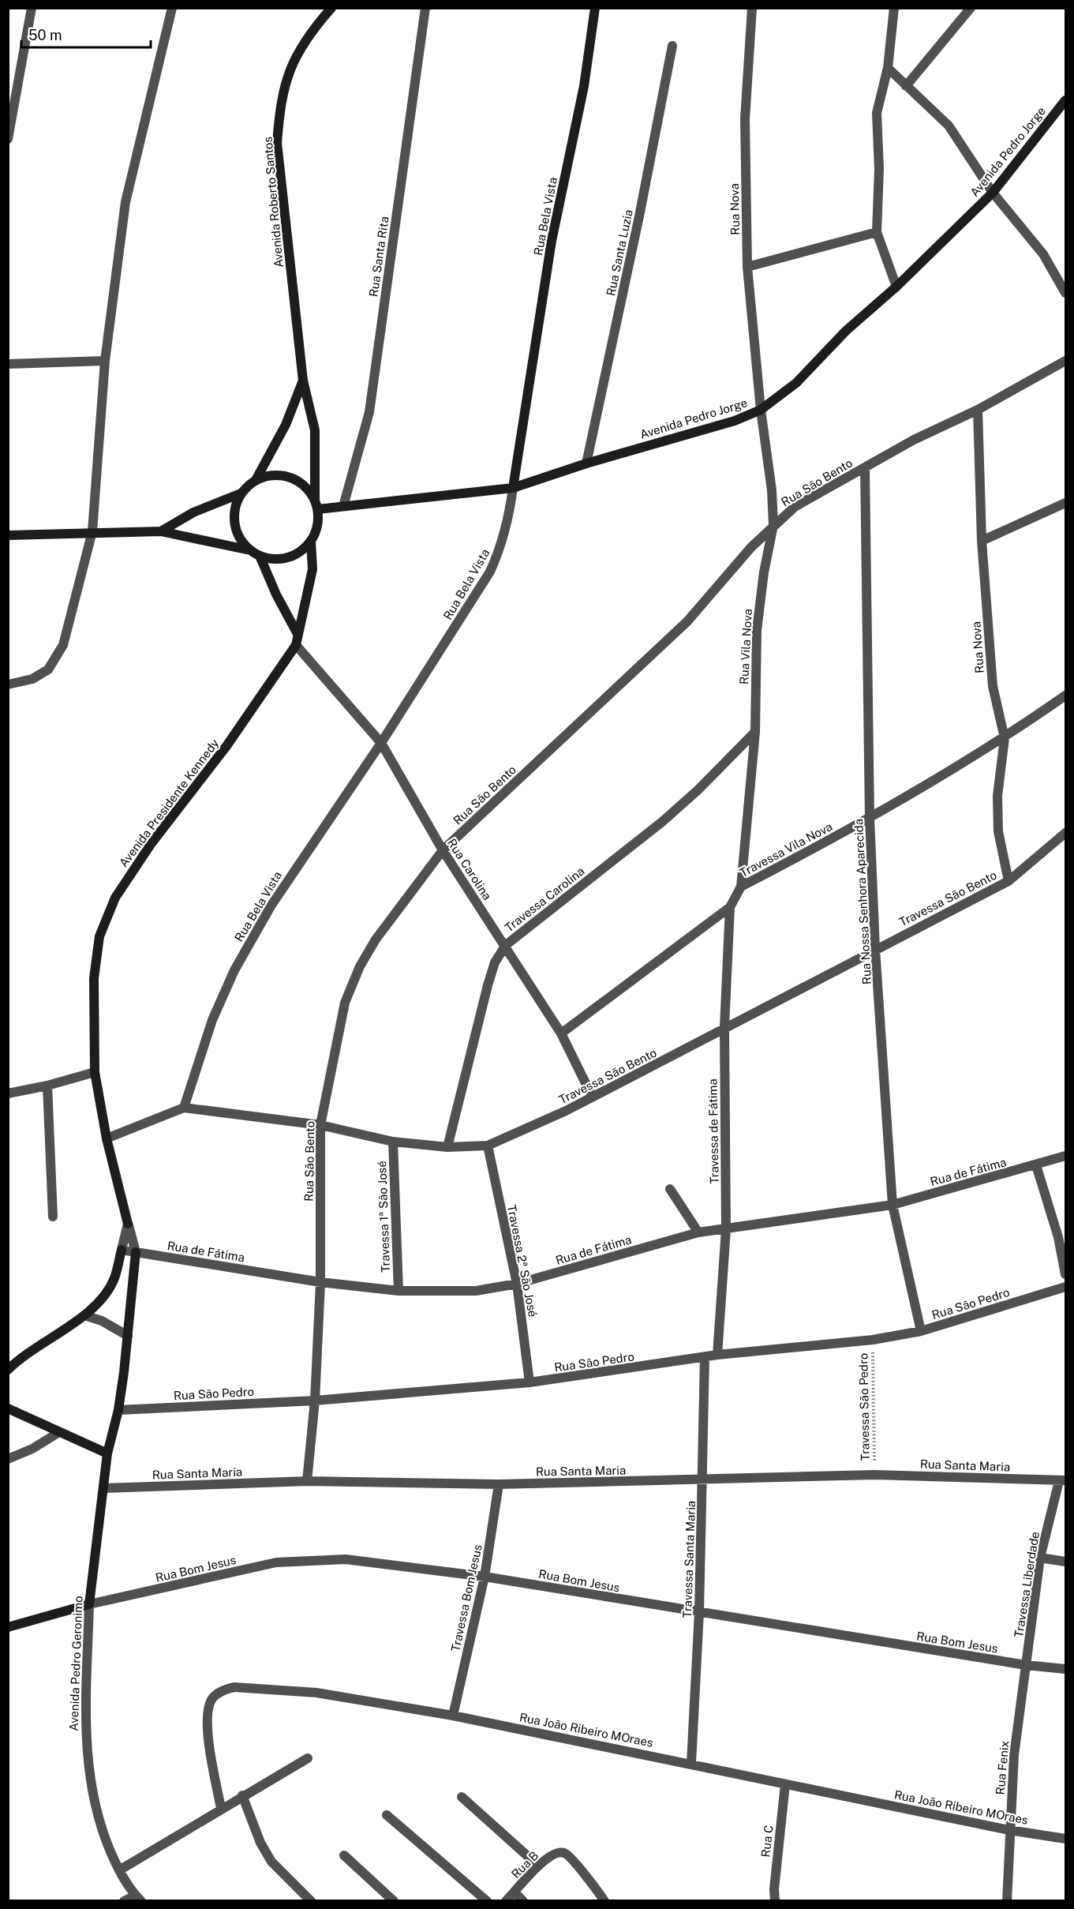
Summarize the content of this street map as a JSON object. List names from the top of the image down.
{
  "streets": {
    "street": [
      "Avenida Pedro Jorge",
      "Avenida Roberto Santos",
      "Rua Nova",
      "Rua Bela Vista",
      "Rua Santa Luzia",
      "Rua Santa Rita",
      "Rua São Bento",
      "Rua Vila Nova",
      "Avenida Presidente Kennedy",
      "Travessa Vila Nova",
      "Rua Carolina",
      "Travessa São Bento",
      "Travessa Carolina",
      "Rua Nossa Senhora Aparecida",
      "Travessa de Fátima",
      "Rua de Fátima",
      "Travessa 1ª São José",
      "Travessa 2ª São José",
      "Rua São Pedro",
      "Rua Santa Maria",
      "Travessa Santa Maria",
      "Rua Bom Jesus",
      "Travessa Liberdade",
      "Travessa Bom Jesus",
      "Avenida Pedro Geronimo",
      "Rua João Ribeiro MOraes",
      "Rua Fenix",
      "Rua C",
      "Rua B"
    ],
    "path": ["Travessa São Pedro"]
  },
  "crossings": [
    ["Avenida Pedro Jorge", "Avenida Roberto Santos"],
    ["Avenida Pedro Jorge", "Rua Nova"],
    ["Avenida Pedro Jorge", "Rua Bela Vista"],
    ["Avenida Pedro Jorge", "Rua Santa Luzia"],
    ["Avenida Pedro Jorge", "Rua Santa Rita"],
    ["Avenida Pedro Jorge", "Rua Vila Nova"],
    ["Avenida Pedro Jorge", "Avenida Presidente Kennedy"],
    ["Avenida Roberto Santos", "Avenida Presidente Kennedy"],
    ["Rua Nova", "Rua São Bento"],
    ["Rua Nova", "Rua Vila Nova"],
    ["Rua Nova", "Travessa Vila Nova"],
    ["Rua Nova", "Travessa São Bento"],
    ["Rua Bela Vista", "Rua Carolina"],
    ["Rua Bela Vista", "Travessa São Bento"],
    ["Rua São Bento", "Rua Vila Nova"],
    ["Rua São Bento", "Rua Carolina"],
    ["Rua São Bento", "Travessa São Bento"],
    ["Rua São Bento", "Rua Nossa Senhora Aparecida"],
    ["Rua São Bento", "Rua de Fátima"],
    ["Rua São Bento", "Rua São Pedro"],
    ["Rua São Bento", "Rua Santa Maria"],
    ["Rua Vila Nova", "Travessa Vila Nova"],
    ["Rua Vila Nova", "Travessa Carolina"],
    ["Avenida Presidente Kennedy", "Rua Carolina"],
    ["Avenida Presidente Kennedy", "Rua de Fátima"],
    ["Avenida Presidente Kennedy", "Avenida Pedro Geronimo"],
    ["Travessa Vila Nova", "Rua Carolina"],
    ["Travessa Vila Nova", "Rua Nossa Senhora Aparecida"],
    ["Travessa Vila Nova", "Travessa de Fátima"],
    ["Rua Carolina", "Travessa São Bento"],
    ["Rua Carolina", "Travessa Carolina"],
    ["Travessa São Bento", "Travessa Carolina"],
    ["Travessa São Bento", "Rua Nossa Senhora Aparecida"],
    ["Travessa São Bento", "Travessa de Fátima"],
    ["Travessa São Bento", "Travessa 1ª São José"],
    ["Travessa São Bento", "Travessa 2ª São José"],
    ["Rua Nossa Senhora Aparecida", "Rua de Fátima"],
    ["Rua Nossa Senhora Aparecida", "Rua São Pedro"],
    ["Travessa de Fátima", "Rua de Fátima"],
    ["Travessa de Fátima", "Rua São Pedro"],
    ["Rua de Fátima", "Travessa 1ª São José"],
    ["Rua de Fátima", "Travessa 2ª São José"],
    ["Rua de Fátima", "Avenida Pedro Geronimo"],
    ["Travessa 2ª São José", "Rua São Pedro"],
    ["Rua São Pedro", "Travessa São Pedro"],
    ["Rua São Pedro", "Travessa Santa Maria"],
    ["Rua São Pedro", "Avenida Pedro Geronimo"],
    ["Travessa São Pedro", "Rua Santa Maria"],
    ["Rua Santa Maria", "Travessa Santa Maria"],
    ["Rua Santa Maria", "Travessa Liberdade"],
    ["Rua Santa Maria", "Travessa Bom Jesus"],
    ["Rua Santa Maria", "Avenida Pedro Geronimo"],
    ["Travessa Santa Maria", "Rua Bom Jesus"],
    ["Travessa Santa Maria", "Rua João Ribeiro MOraes"],
    ["Rua Bom Jesus", "Travessa Liberdade"],
    ["Rua Bom Jesus", "Travessa Bom Jesus"],
    ["Rua Bom Jesus", "Avenida Pedro Geronimo"],
    ["Rua Bom Jesus", "Rua Fenix"],
    ["Travessa Liberdade", "Rua Fenix"],
    ["Travessa Bom Jesus", "Rua João Ribeiro MOraes"],
    ["Rua João Ribeiro MOraes", "Rua Fenix"],
    ["Rua João Ribeiro MOraes", "Rua C"]
  ],
  "scale_bar": "50 m"
}
